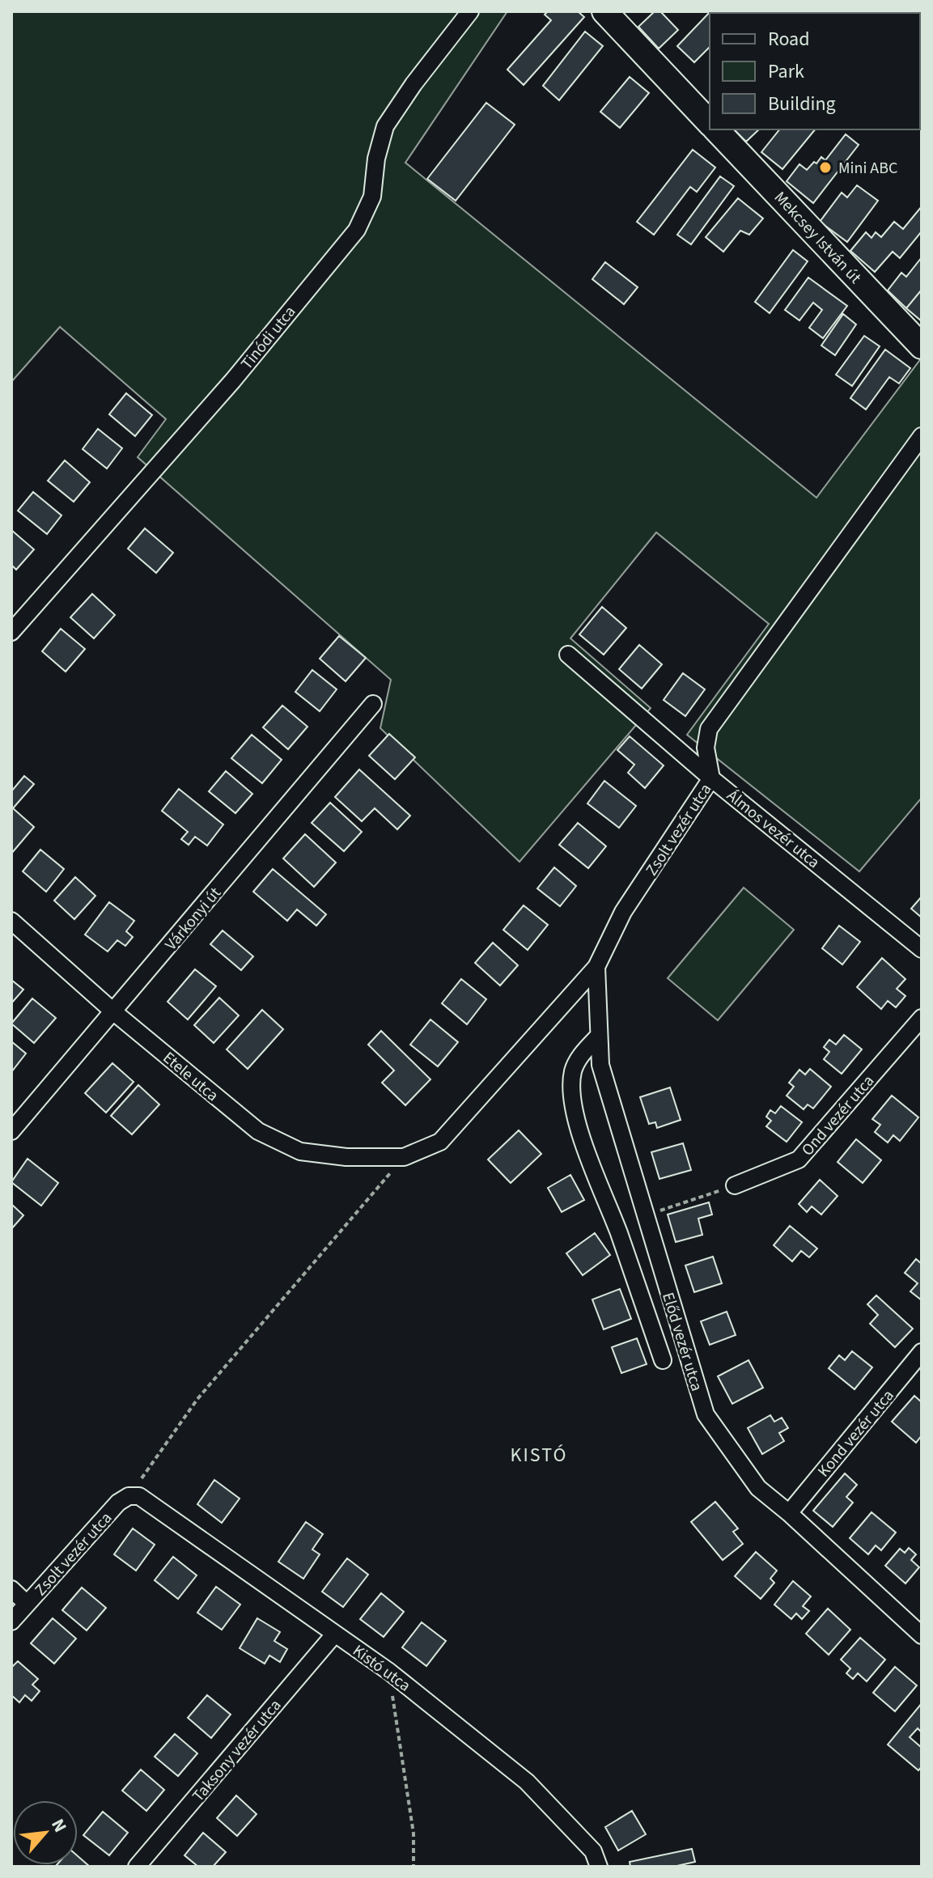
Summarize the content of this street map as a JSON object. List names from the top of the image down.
{
  "streets": {
    "street": [
      "Mekcsey István út",
      "Tinódi utca",
      "Álmos vezér utca",
      "Zsolt vezér utca",
      "Várkonyi út",
      "Etele utca",
      "Ond vezér utca",
      "Előd vezér utca",
      "Kond vezér utca",
      "Kistó utca",
      "Taksony vezér utca"
    ]
  },
  "crossings": [
    ["Álmos vezér utca", "Zsolt vezér utca"],
    ["Zsolt vezér utca", "Etele utca"],
    ["Zsolt vezér utca", "Előd vezér utca"],
    ["Zsolt vezér utca", "Kistó utca"],
    ["Várkonyi út", "Etele utca"],
    ["Előd vezér utca", "Kond vezér utca"],
    ["Kistó utca", "Taksony vezér utca"]
  ],
  "districts": ["KISTÓ"],
  "places": ["Mini ABC"],
  "legend": ["Road", "Park", "Building"],
  "north": "top right"
}
